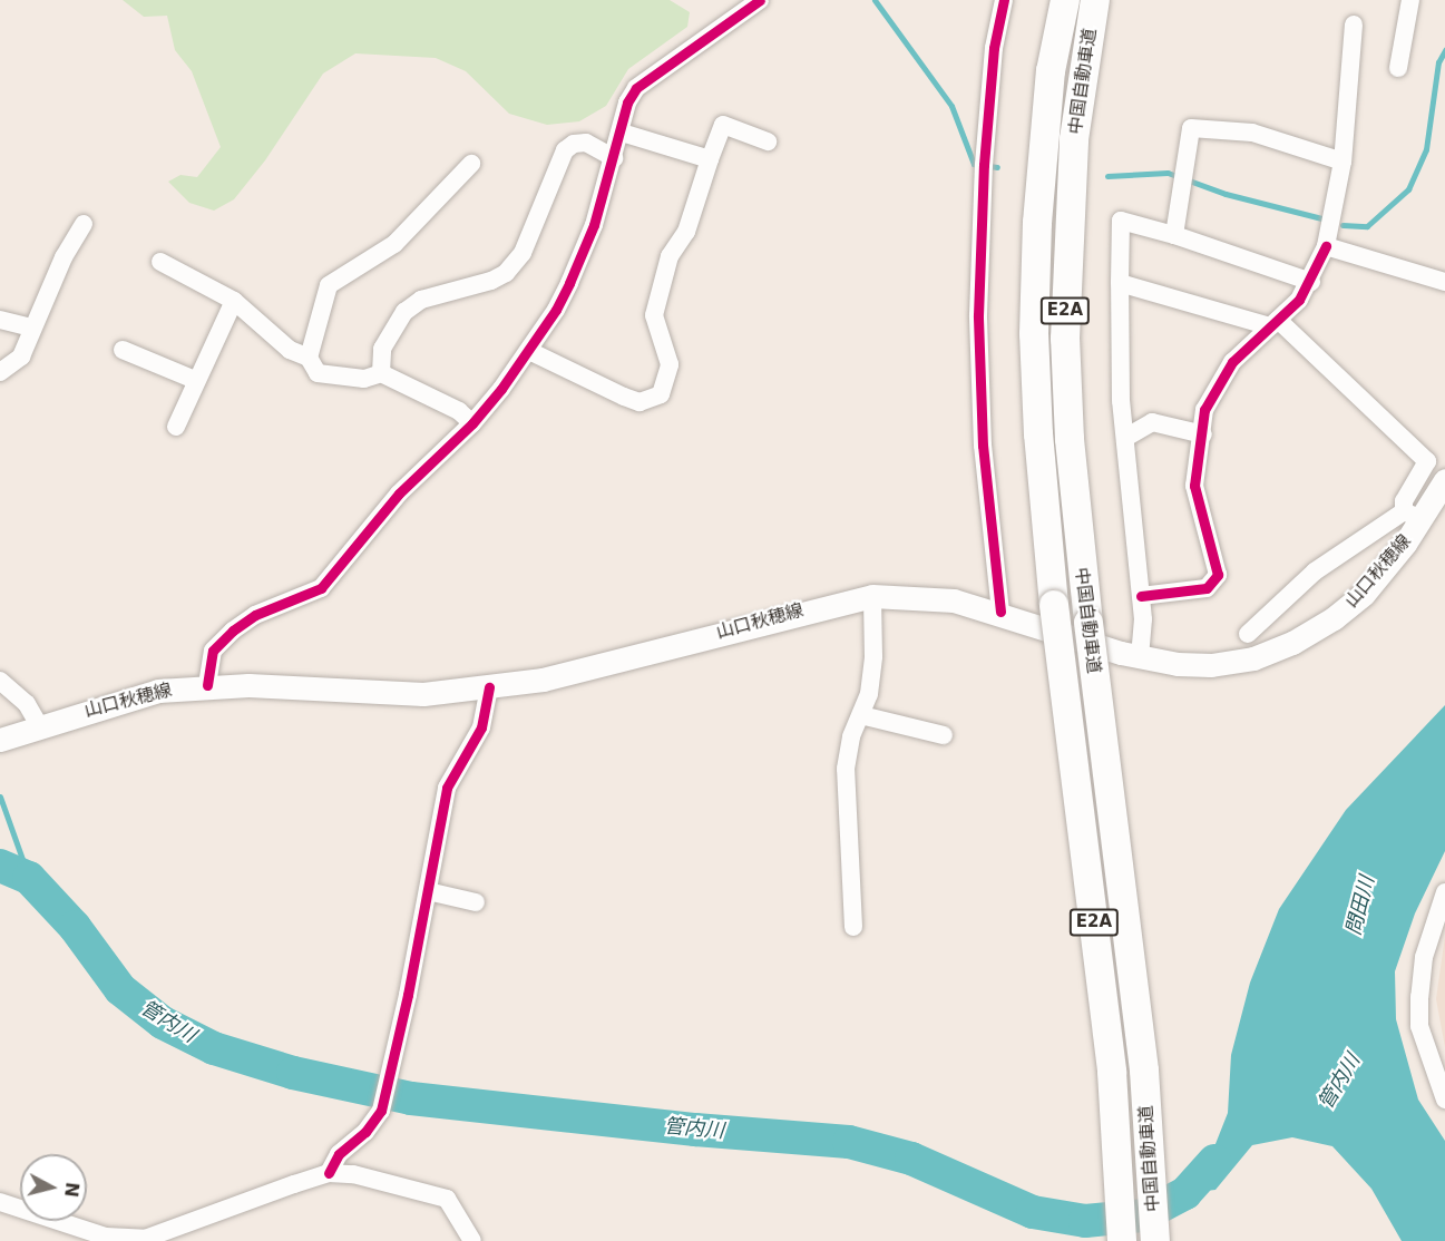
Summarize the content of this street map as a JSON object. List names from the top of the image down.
{
  "streets": {
    "highway": ["中国自動車道", "E2A"],
    "main road": ["山口秋穂線"]
  },
  "water": ["問田川", "管内川"],
  "north": "right"
}
